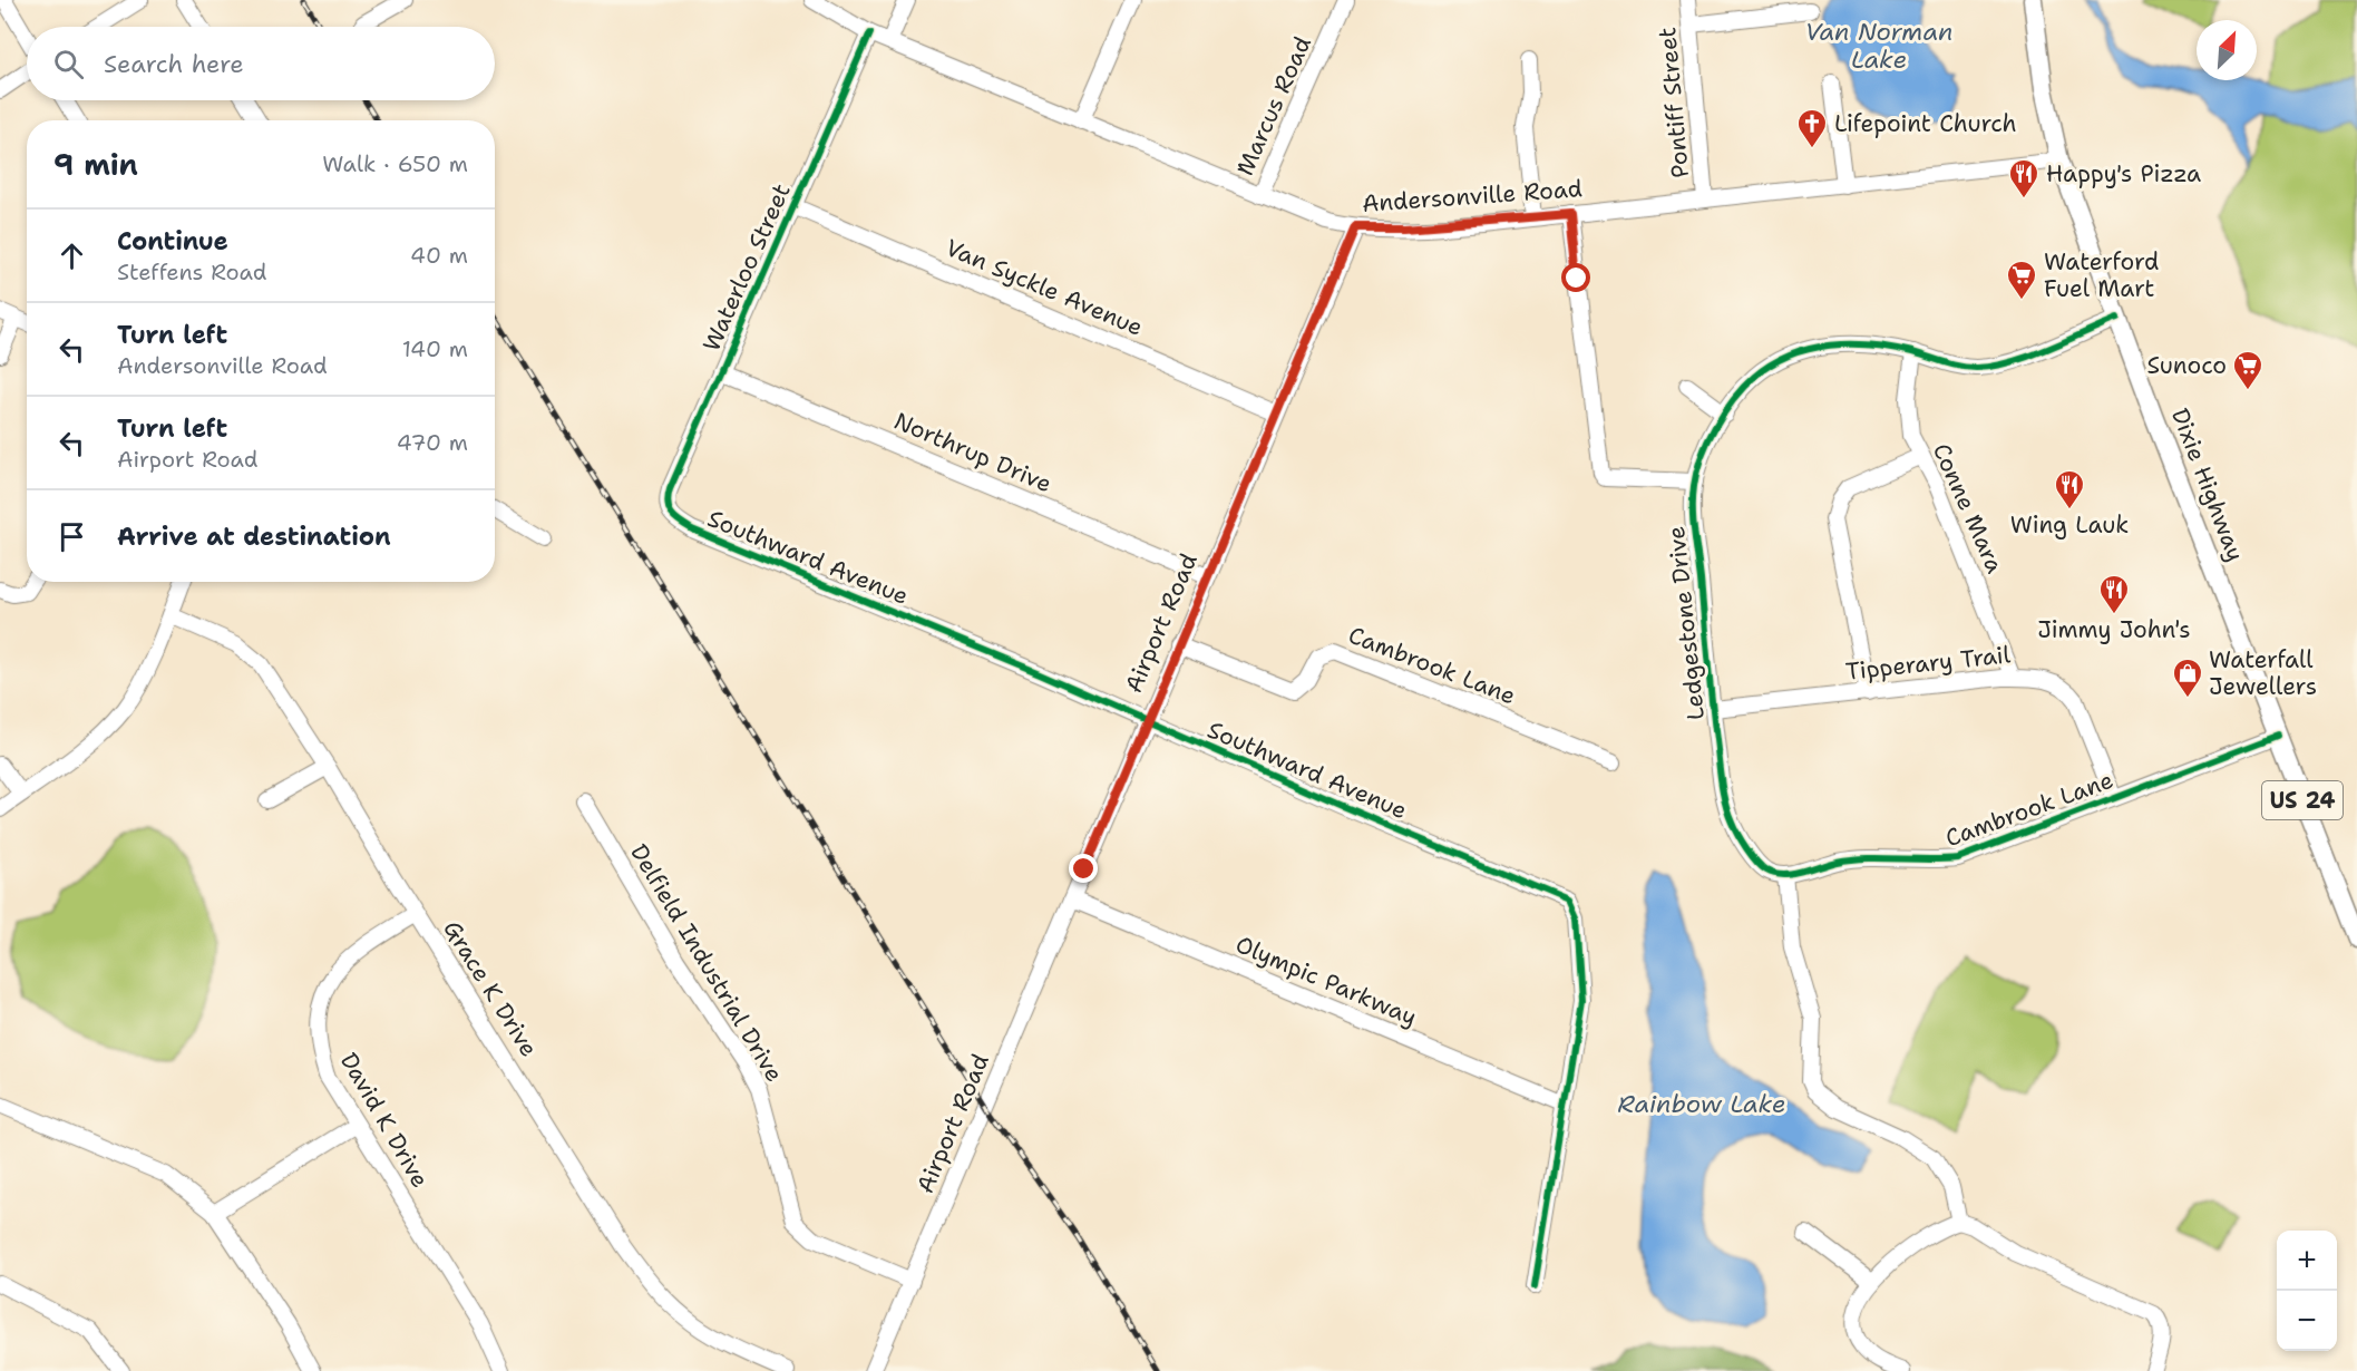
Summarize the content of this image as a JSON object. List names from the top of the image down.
{
  "streets": {
    "main road": ["Dixie Highway", "US 24"],
    "street": [
      "Pontiff Street",
      "Marcus Road",
      "Andersonville Road",
      "Waterloo Street",
      "Van Syckle Avenue",
      "Northrup Drive",
      "Conne Mara",
      "Southward Avenue",
      "Airport Road",
      "Ledgestone Drive",
      "Tipperary Trail",
      "Cambrook Lane",
      "Delfield Industrial Drive",
      "Olympic Parkway",
      "Grace K Drive",
      "David K Drive"
    ]
  },
  "crossings": [
    ["Pontiff Street", "Andersonville Road"],
    ["Marcus Road", "Andersonville Road"],
    ["Andersonville Road", "Waterloo Street"],
    ["Andersonville Road", "Dixie Highway"],
    ["Andersonville Road", "Airport Road"],
    ["Waterloo Street", "Van Syckle Avenue"],
    ["Waterloo Street", "Northrup Drive"],
    ["Waterloo Street", "Southward Avenue"],
    ["Van Syckle Avenue", "Airport Road"],
    ["Northrup Drive", "Airport Road"],
    ["Dixie Highway", "Ledgestone Drive"],
    ["Dixie Highway", "Cambrook Lane"],
    ["Conne Mara", "Ledgestone Drive"],
    ["Conne Mara", "Tipperary Trail"],
    ["Southward Avenue", "Airport Road"],
    ["Southward Avenue", "Olympic Parkway"],
    ["Airport Road", "Cambrook Lane"],
    ["Airport Road", "Delfield Industrial Drive"],
    ["Airport Road", "Olympic Parkway"],
    ["Ledgestone Drive", "Tipperary Trail"],
    ["Ledgestone Drive", "Cambrook Lane"],
    ["Tipperary Trail", "Cambrook Lane"],
    ["Grace K Drive", "David K Drive"]
  ],
  "water": ["Van Norman Lake", "Rainbow Lake"],
  "places": {
    "church": ["Lifepoint Church"],
    "restaurant": ["Happy's Pizza", "Wing Lauk", "Jimmy John's"],
    "supermarket": ["Waterford Fuel Mart", "Sunoco"],
    "shop": ["Waterfall Jewellers"]
  },
  "north": "top right",
  "page": {
    "search": "Search here",
    "heading": ["9 min", "Walk · 650 m"],
    "list": [
      ["Continue", "Steffens Road", "40 m"],
      ["Turn left", "Andersonville Road", "140 m"],
      ["Turn left", "Airport Road", "470 m"],
      "Arrive at destination"
    ],
    "map_buttons": ["+", "−"]
  }
}
